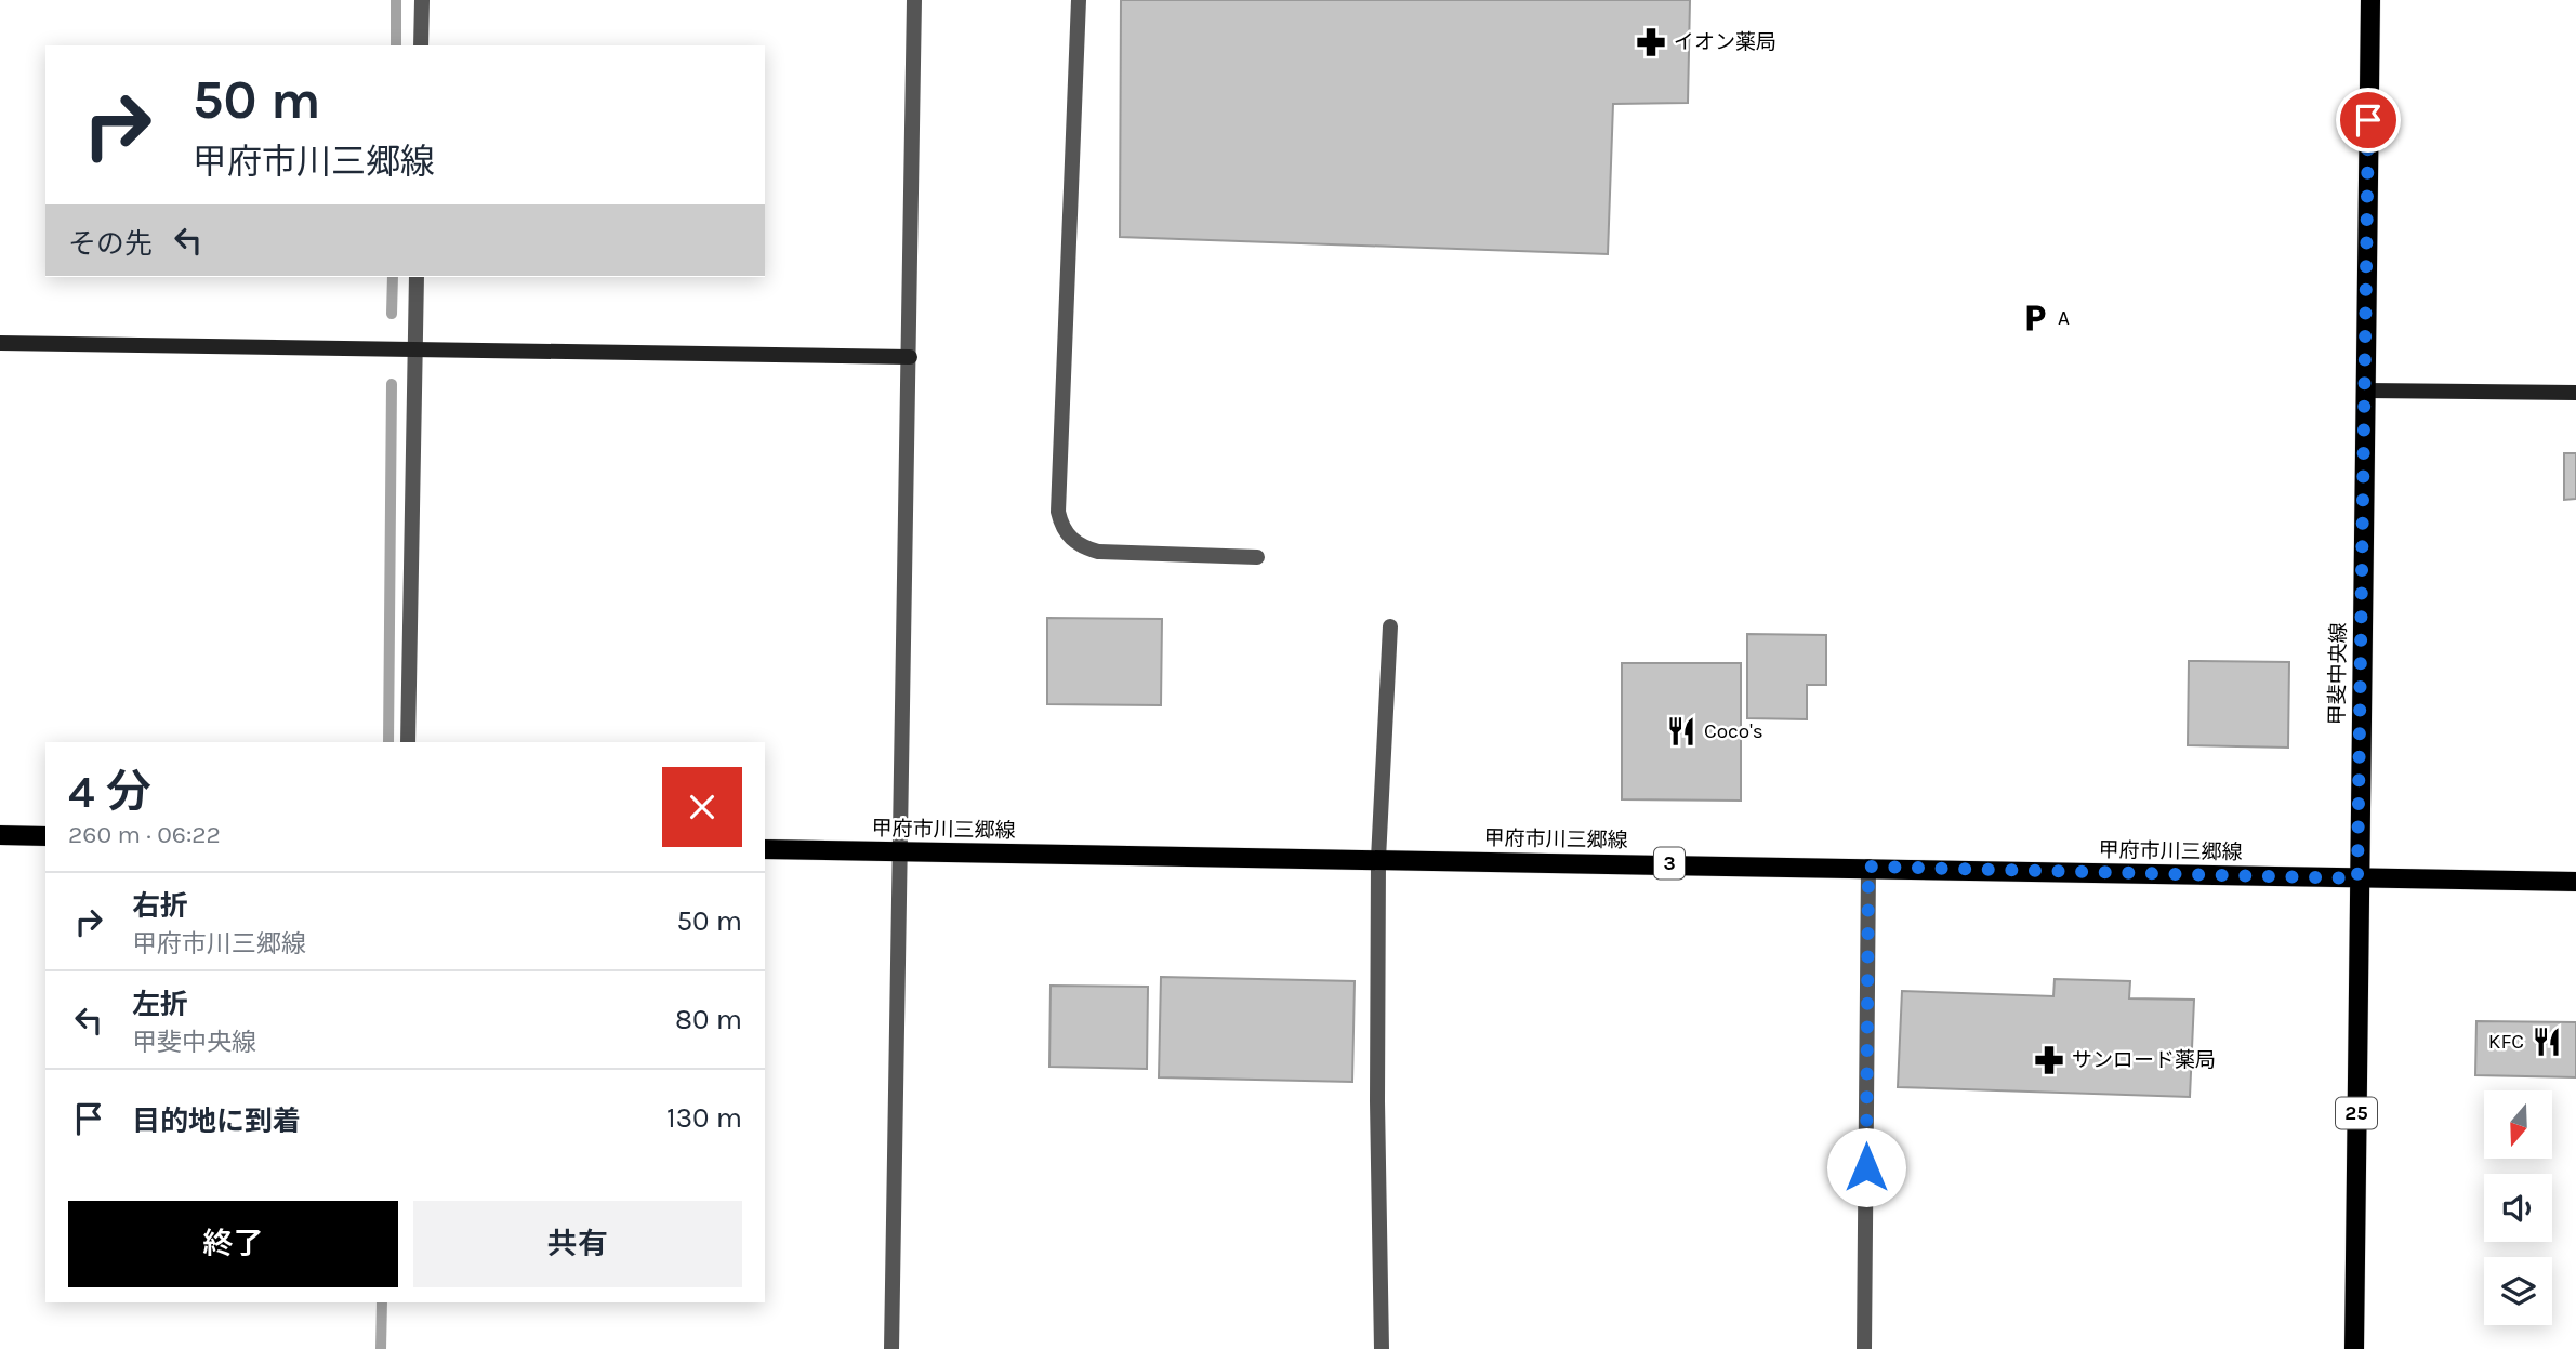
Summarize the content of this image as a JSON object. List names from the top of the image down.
{
  "streets": {
    "main road": [
      "甲斐中央線",
      "甲府市川三郷線",
      "3",
      "25"
    ]
  },
  "crossings": [
    ["甲斐中央線", "甲府市川三郷線"]
  ],
  "places": {
    "pharmacy": ["イオン薬局", "サンロード薬局"],
    "parking": ["A"],
    "restaurant": ["Coco's", "KFC"]
  },
  "north": "bottom",
  "page": {
    "turn": ["50 m", "甲府市川三郷線"],
    "then": "その先",
    "heading": ["4 分", "260 m · 06:22"],
    "list": [
      {
        "name": "右折",
        "note": "甲府市川三郷線",
        "value": "50 m"
      },
      {
        "name": "左折",
        "note": "甲斐中央線",
        "value": "80 m"
      },
      {
        "name": "目的地に到着",
        "value": "130 m"
      }
    ],
    "buttons": ["終了", "共有"]
  }
}
